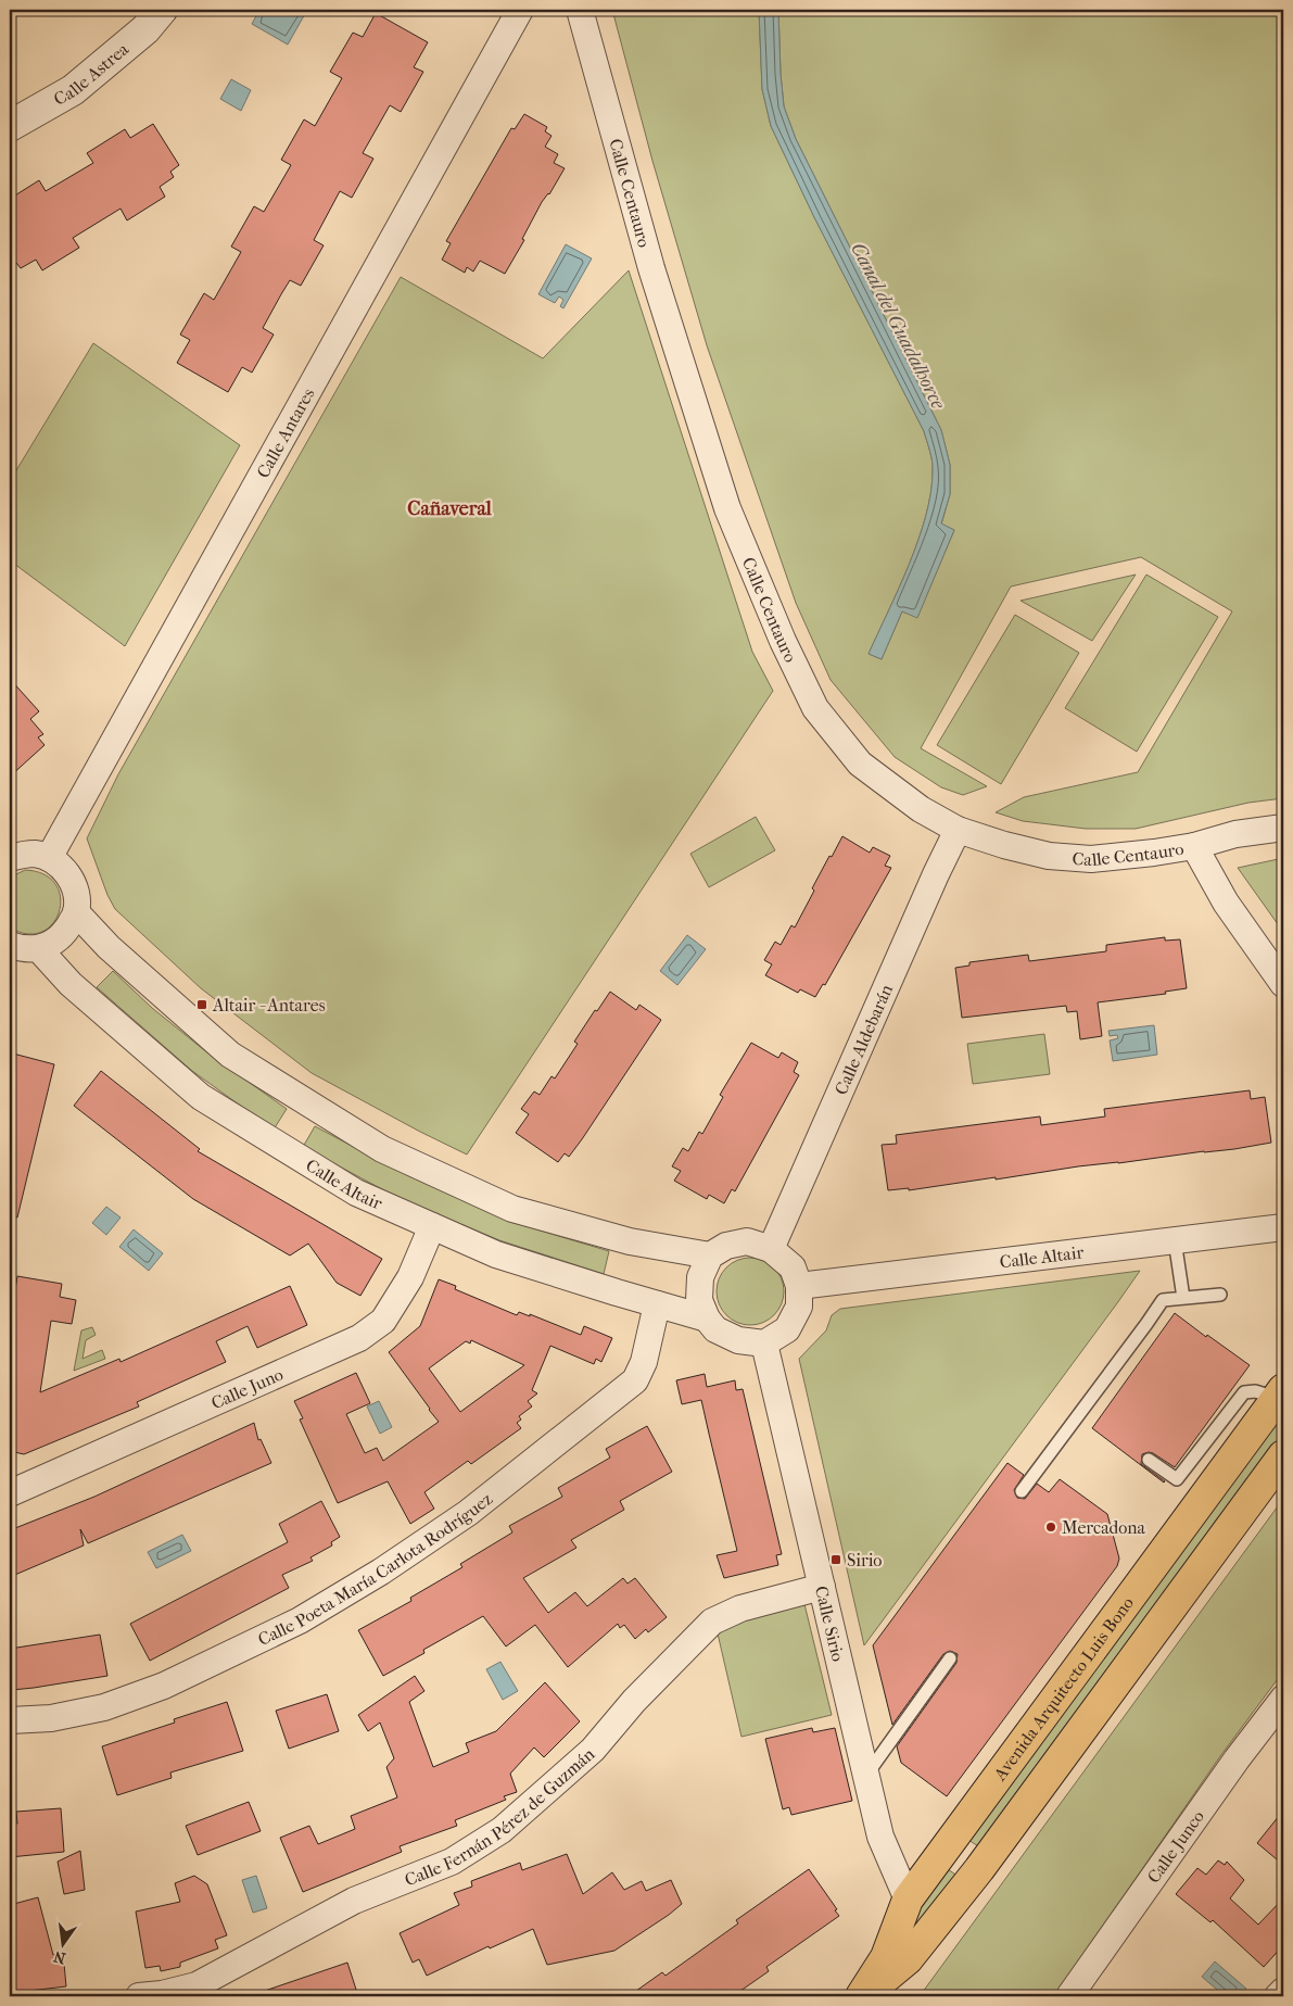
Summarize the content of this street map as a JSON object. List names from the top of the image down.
{
  "streets": {
    "main road": ["Avenida Arquitecto Luis Bono"],
    "street": [
      "Calle Astrea",
      "Calle Centauro",
      "Calle Antares",
      "Calle Aldebarán",
      "Calle Altair",
      "Calle Juno",
      "Calle Poeta María Carlota Rodríguez",
      "Calle Sirio",
      "Calle Fernán Pérez de Guzmán",
      "Calle Junco"
    ]
  },
  "crossings": [
    ["Calle Centauro", "Calle Aldebarán"],
    ["Calle Aldebarán", "Calle Altair"],
    ["Calle Aldebarán", "Calle Sirio"],
    ["Calle Altair", "Calle Juno"],
    ["Calle Altair", "Calle Poeta María Carlota Rodríguez"],
    ["Calle Altair", "Calle Sirio"],
    ["Calle Sirio", "Avenida Arquitecto Luis Bono"],
    ["Calle Sirio", "Calle Fernán Pérez de Guzmán"]
  ],
  "districts": ["Cañaveral"],
  "water": ["Canal del Guadalhorce"],
  "places": {
    "transit": ["Altair - Antares", "Sirio"],
    "other": ["Mercadona"]
  },
  "north": "bottom"
}
